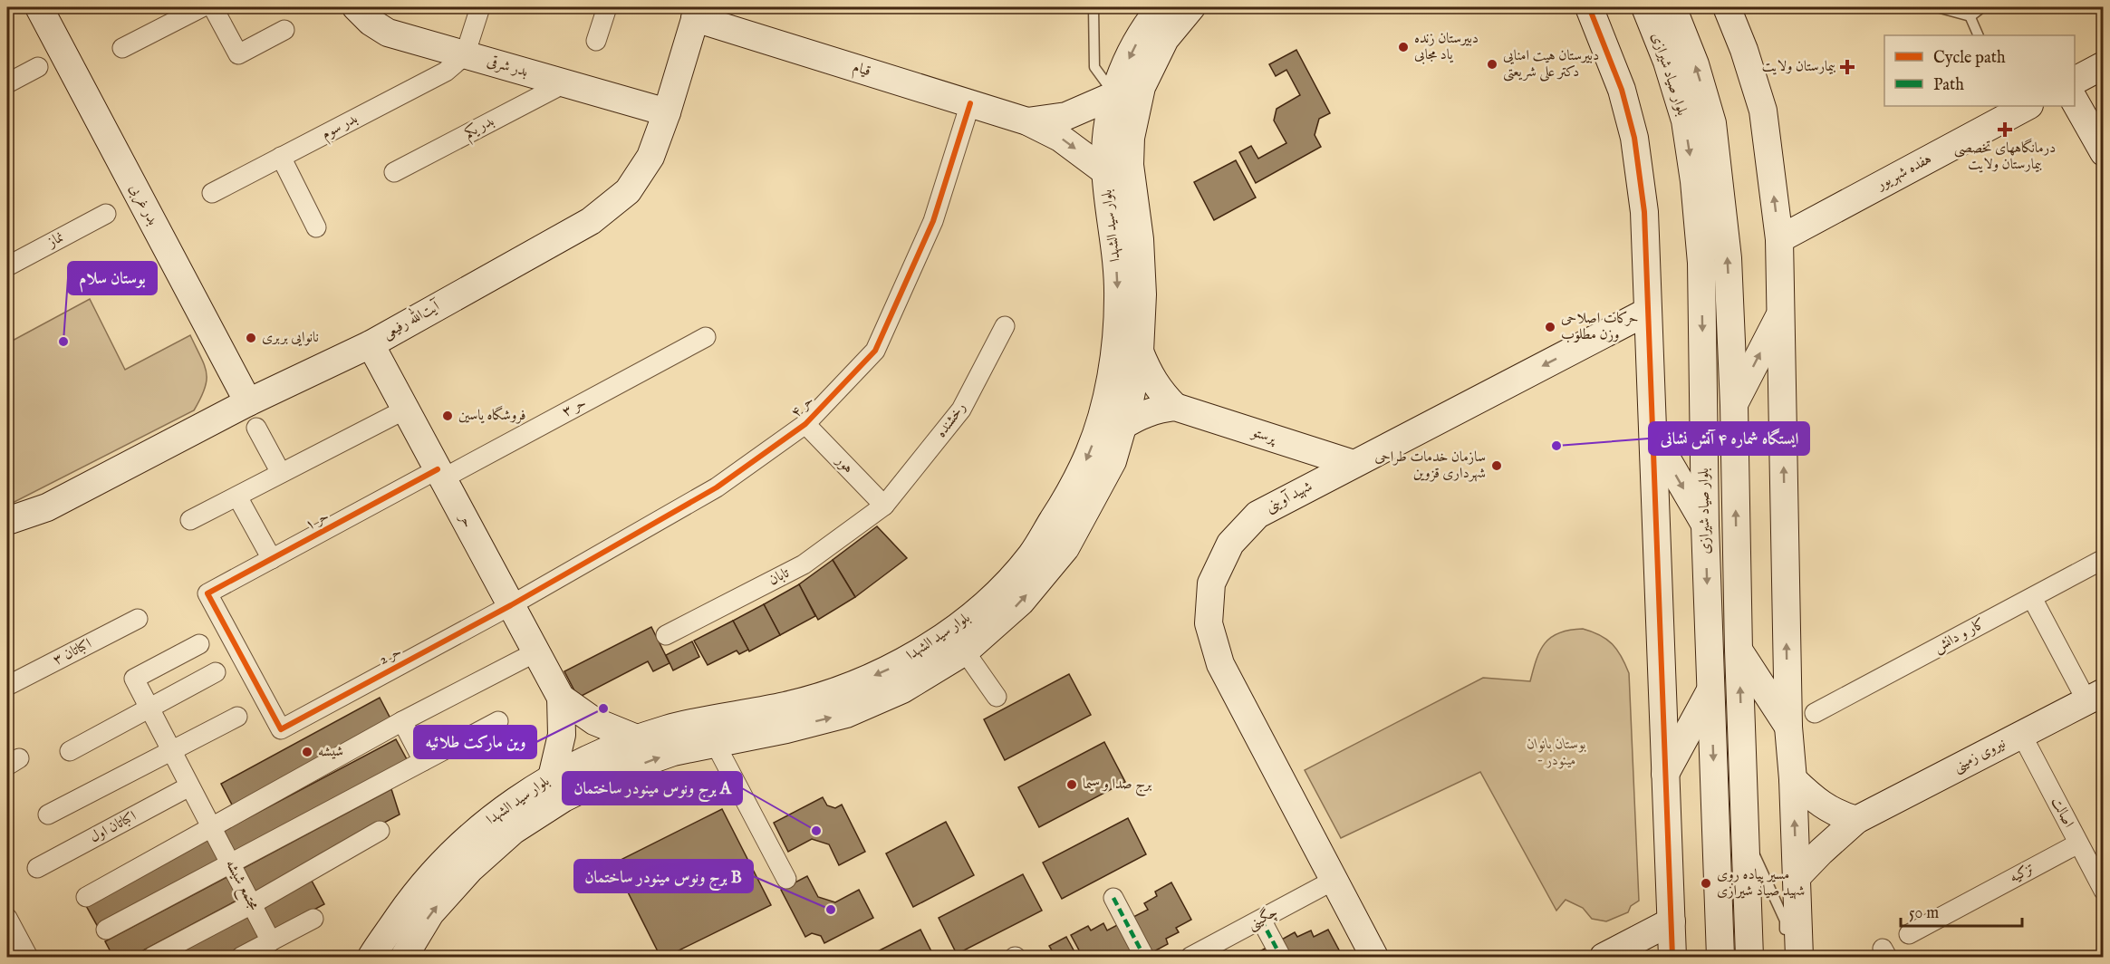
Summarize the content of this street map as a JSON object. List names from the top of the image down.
{
  "streets": {
    "street": [
      "بدر شرقی",
      "قیام",
      "بلوار صیاد شیرازی",
      "بدر سوم",
      "بدر یکم",
      "هفده شهریور",
      "بدر غربی",
      "بلوار سید الشهدا",
      "نماز",
      "آیت‌الله رفیعی",
      "حر ۴",
      "حر ۳",
      "رخشنده",
      "پرستو",
      "هور",
      "شهید آوینی",
      "حر ۱",
      "حر",
      "تابان",
      "کار و دانش",
      "اکباتان ۳",
      "حر 2",
      "نیروی زمینی",
      "اصالت",
      "اکباتان اول",
      "تزکیه",
      "مجتمع شیشه",
      "چگینی"
    ]
  },
  "crossings": [
    ["بدر شرقی", "بدر سوم"],
    ["بدر شرقی", "بدر یکم"],
    ["بدر شرقی", "آیت‌الله رفیعی"],
    ["قیام", "بلوار سید الشهدا"],
    ["قیام", "آیت‌الله رفیعی"],
    ["قیام", "حر ۴"],
    ["بدر غربی", "آیت‌الله رفیعی"],
    ["بلوار سید الشهدا", "پرستو"],
    ["بلوار سید الشهدا", "حر"],
    ["آیت‌الله رفیعی", "حر"],
    ["حر ۴", "هور"],
    ["حر ۴", "حر"],
    ["حر ۴", "حر 2"],
    ["حر ۳", "حر ۱"],
    ["حر ۳", "حر"],
    ["رخشنده", "هور"],
    ["رخشنده", "تابان"],
    ["پرستو", "شهید آوینی"],
    ["هور", "تابان"],
    ["شهید آوینی", "چگینی"],
    ["حر ۱", "حر"],
    ["حر ۱", "حر 2"],
    ["حر", "حر 2"],
    ["نیروی زمینی", "اصالت"],
    ["اصالت", "تزکیه"],
    ["اکباتان اول", "مجتمع شیشه"]
  ],
  "one_way": ["شهید آوینی"],
  "parks": ["بوستان بانوان - مینودر"],
  "places": {
    "other": [
      "دبیرستان زنده یاد مجابی",
      "دبیرستان هیت امنایی دکتر علی شریعتی",
      "حرکات اصلاحی وزن مطلوب",
      "نانوایی بربری",
      "بوستان سلام",
      "فروشگاه یاسین",
      "ایستگاه شماره ۴ آتش نشانی",
      "سازمان خدمات طراحی شهرداری قزوین",
      "وین مارکت طلائیه",
      "شیشه",
      "برج صدا و سیما",
      "برج ونوس مینودر ساختمان A",
      "مسیر پیاده روی شهید صیاد شیرازی",
      "برج ونوس مینودر ساختمان B"
    ],
    "health": ["بیمارستان ولایت", "درمانگاههای تخصصی بیمارستان ولایت"]
  },
  "legend": ["Cycle path", "Path"],
  "scale_bar": "50 m"
}
